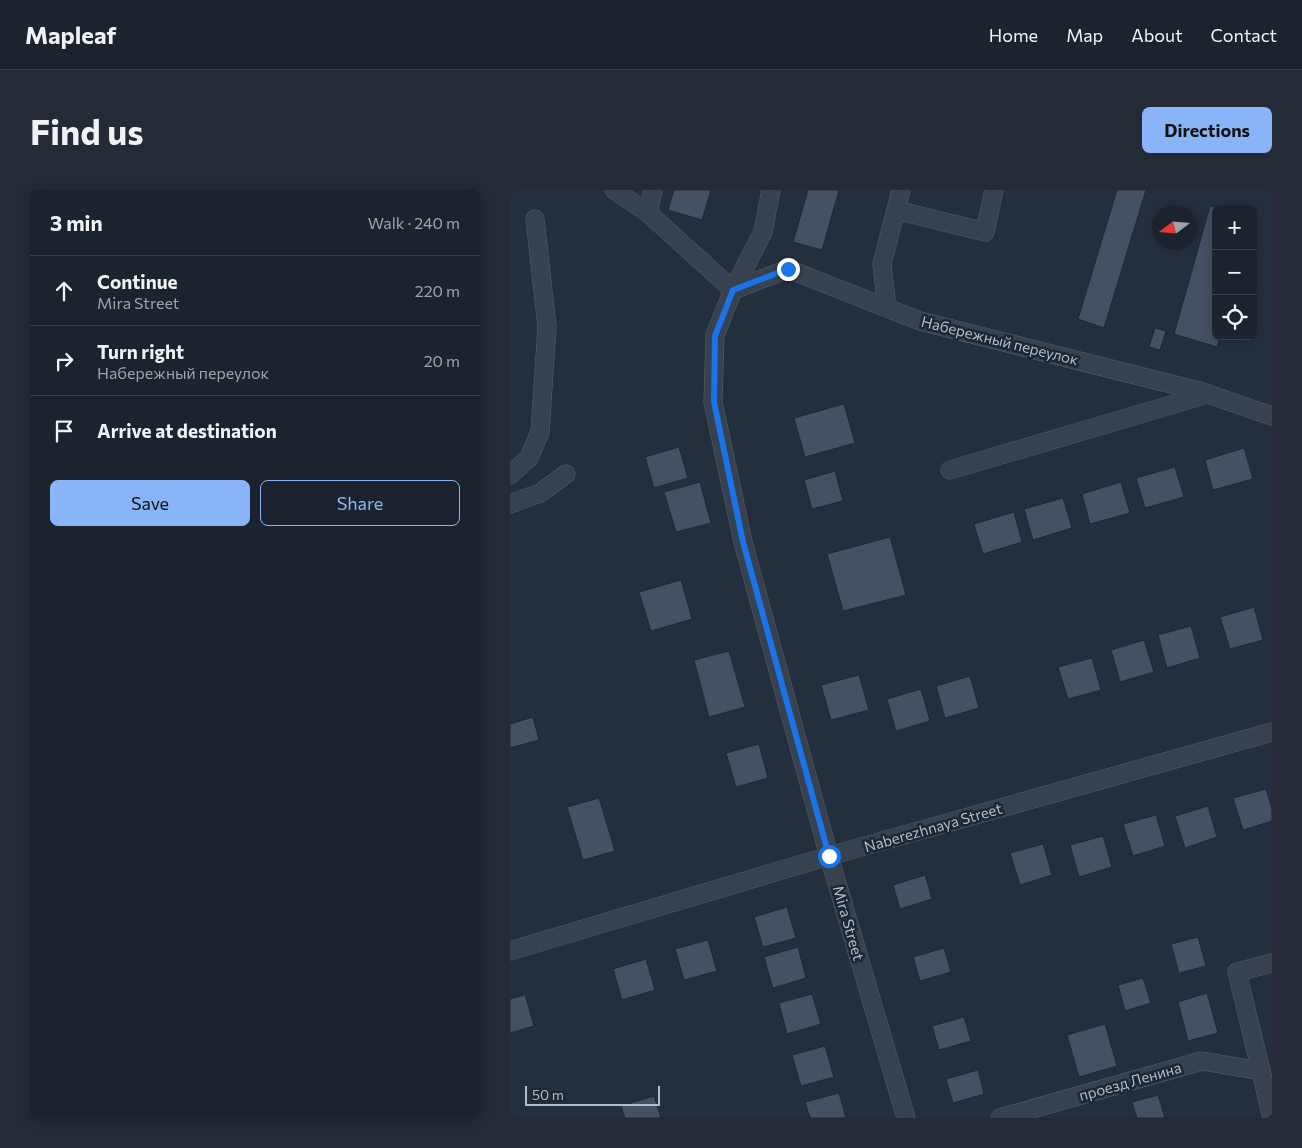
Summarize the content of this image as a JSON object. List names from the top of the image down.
{
  "streets": {
    "street": [
      "Набережный переулок",
      "Naberezhnaya Street",
      "Mira Street",
      "проезд Ленина"
    ]
  },
  "crossings": [
    ["Набережный переулок", "Mira Street"],
    ["Naberezhnaya Street", "Mira Street"]
  ],
  "scale_bar": "50 m",
  "north": "left",
  "page": {
    "header": "Mapleaf",
    "nav": [
      "Home",
      "Map",
      "About",
      "Contact"
    ],
    "buttons": [
      "Directions",
      ["Save", "Share"]
    ],
    "title": "Find us",
    "heading": ["3 min", "Walk · 240 m"],
    "map_buttons": ["+", "−"],
    "list": [
      ["Continue", "Mira Street", "220 m"],
      ["Turn right", "Набережный переулок", "20 m"],
      "Arrive at destination"
    ],
    "scale": "50 m"
  }
}
